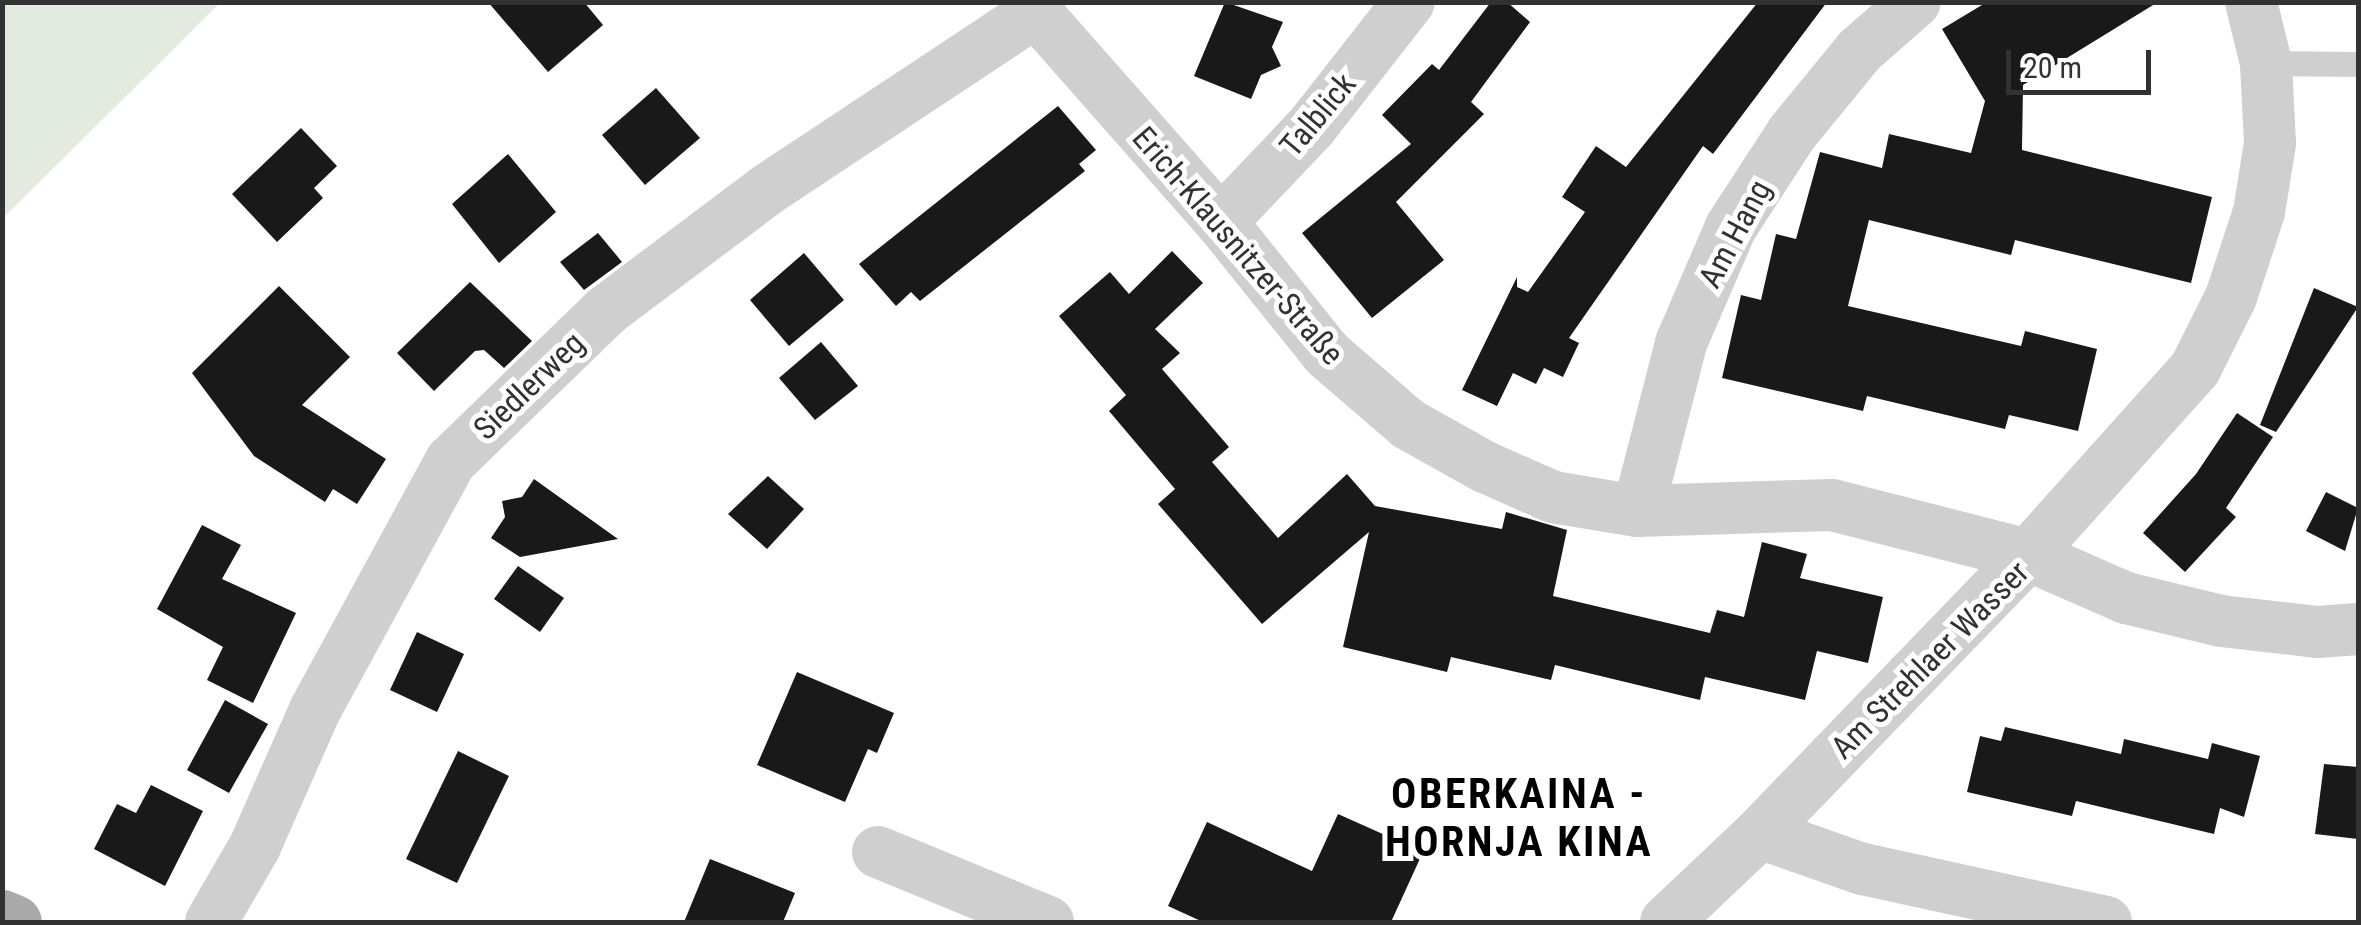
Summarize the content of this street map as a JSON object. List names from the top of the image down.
{
  "streets": {
    "street": [
      "Talblick",
      "Am Hang",
      "Erich-Klausnitzer-Straße",
      "Siedlerweg",
      "Am Strehlaer Wasser"
    ]
  },
  "crossings": [
    ["Talblick", "Erich-Klausnitzer-Straße"],
    ["Am Hang", "Erich-Klausnitzer-Straße"],
    ["Erich-Klausnitzer-Straße", "Siedlerweg"],
    ["Erich-Klausnitzer-Straße", "Am Strehlaer Wasser"]
  ],
  "districts": ["OBERKAINA - HORNJA KINA"],
  "scale_bar": "20 m"
}
